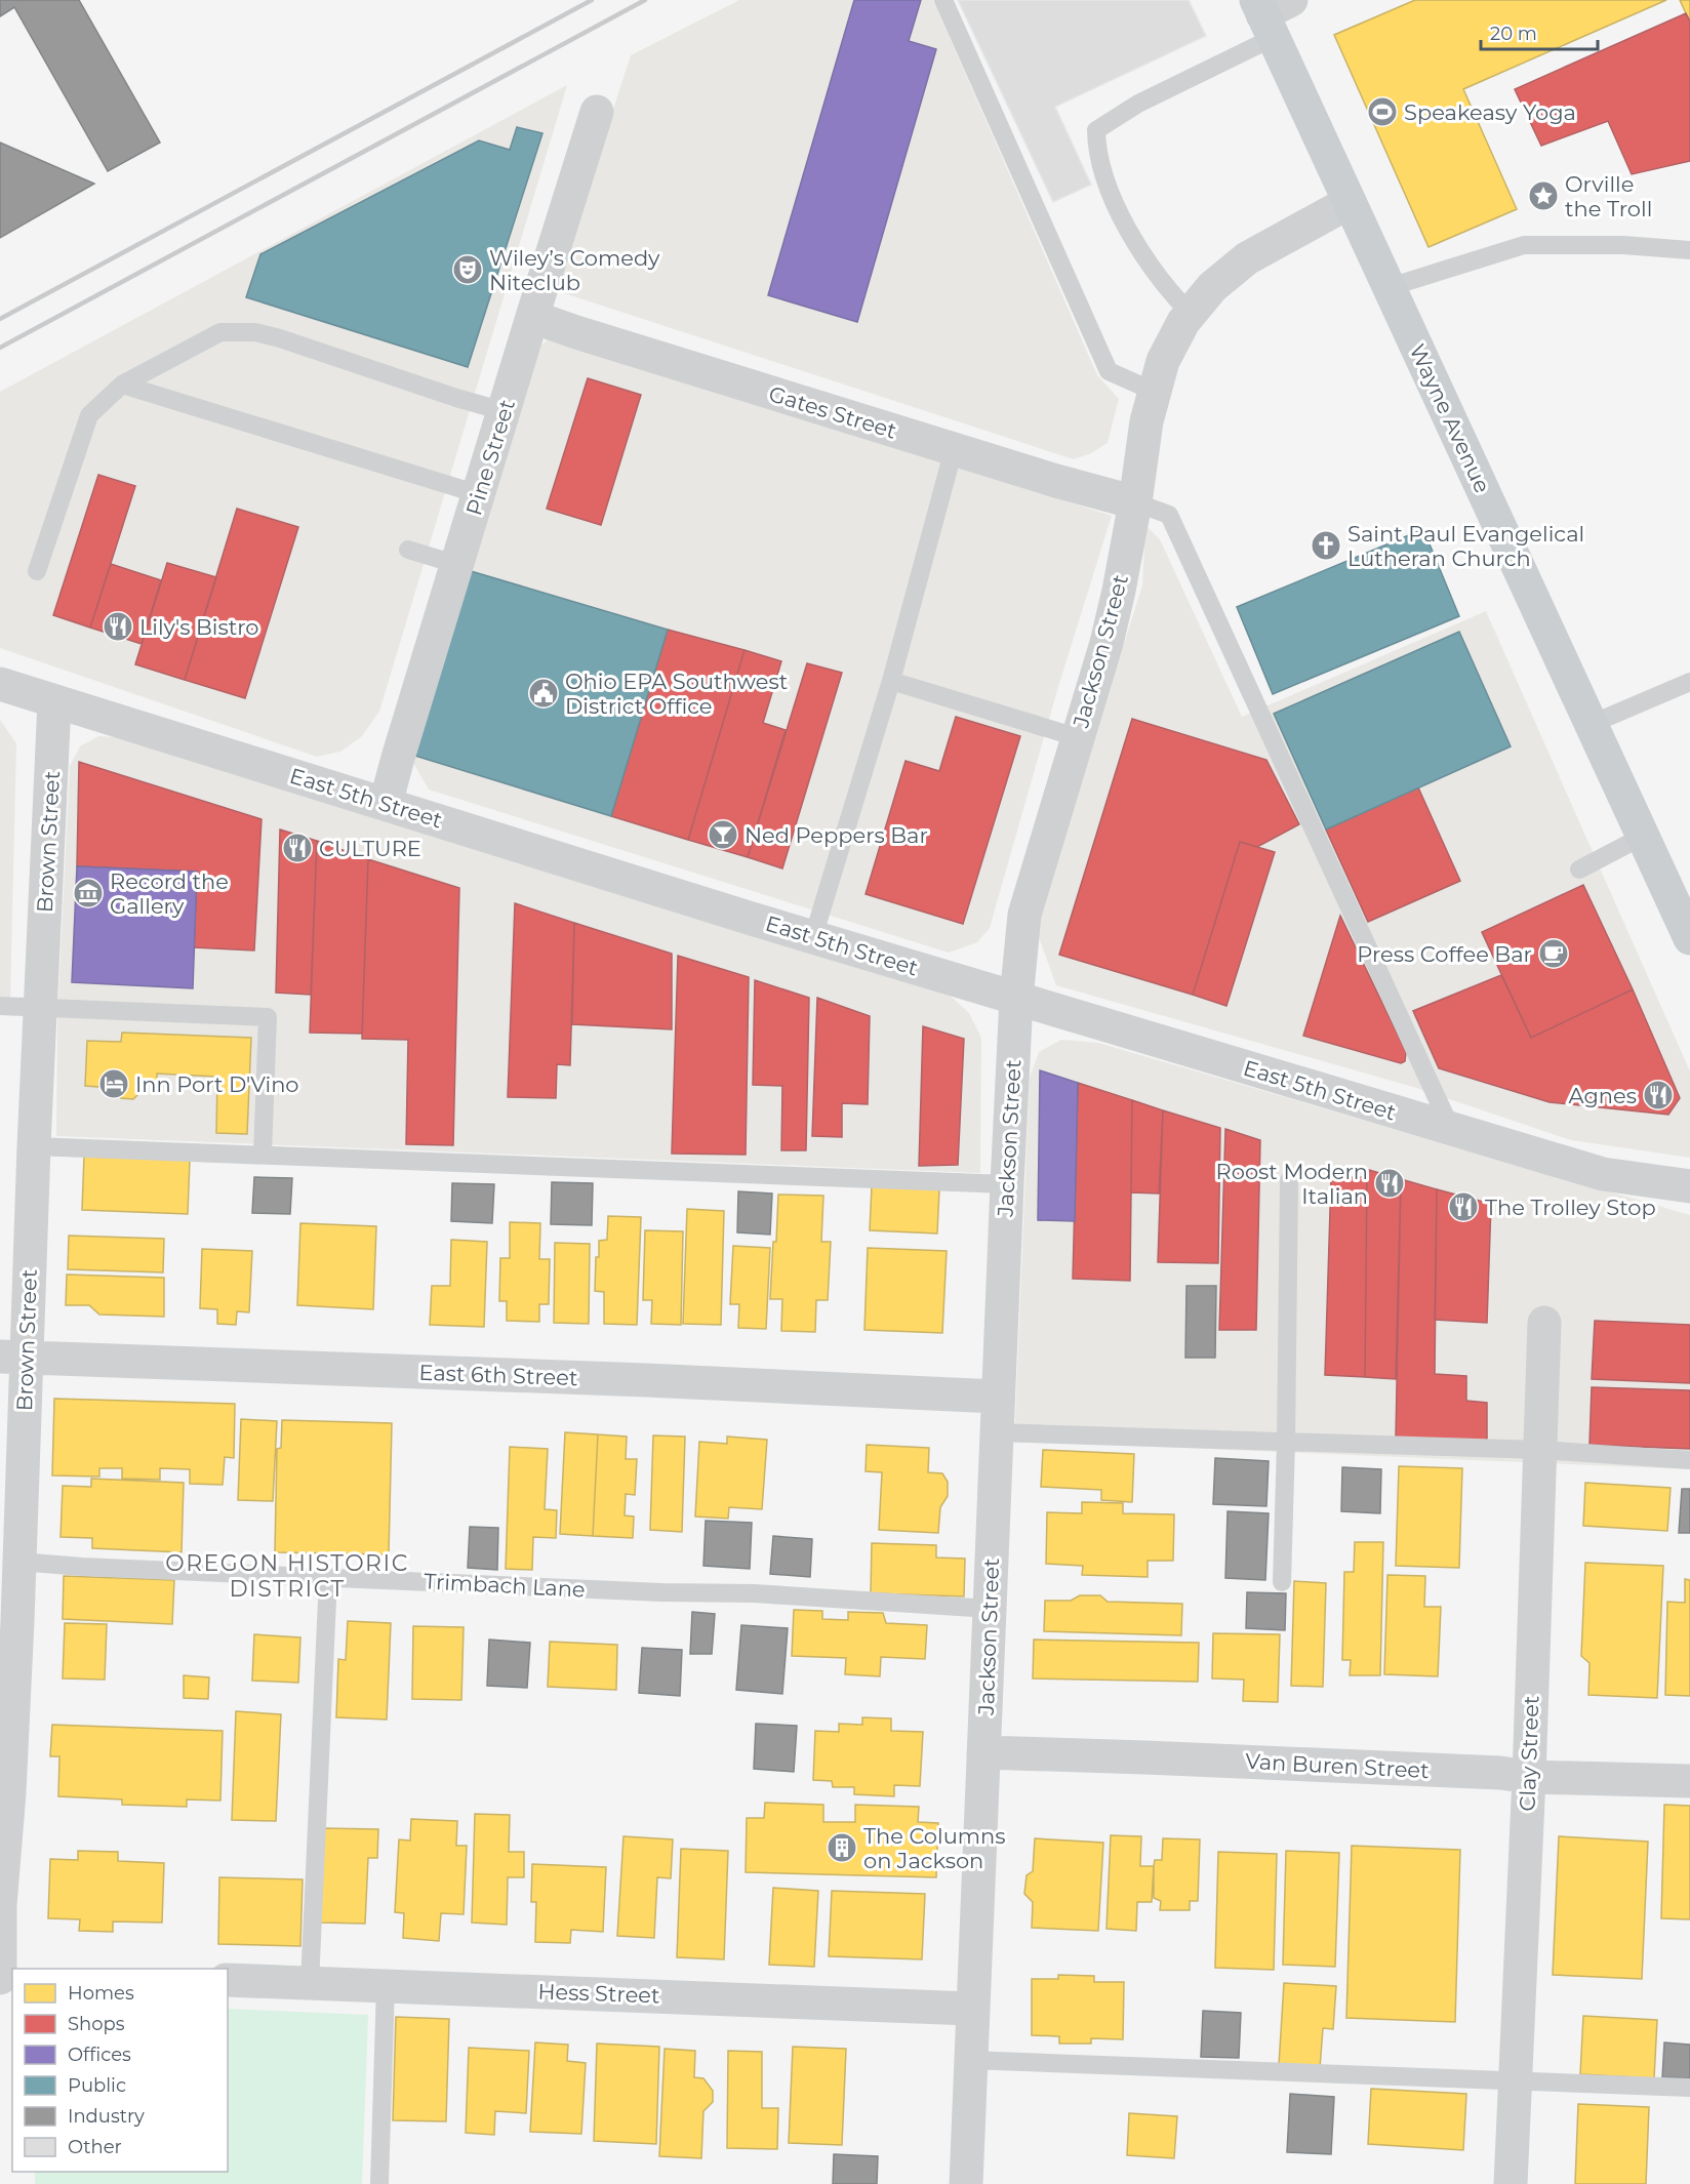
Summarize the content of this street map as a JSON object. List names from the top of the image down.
{
  "streets": {
    "main road": ["Wayne Avenue"],
    "street": [
      "Gates Street",
      "Pine Street",
      "Jackson Street",
      "East 5th Street",
      "Brown Street",
      "East 6th Street",
      "Clay Street",
      "Van Buren Street",
      "Hess Street"
    ],
    "lane": ["Trimbach Lane"]
  },
  "crossings": [
    ["Gates Street", "Pine Street"],
    ["Gates Street", "Jackson Street"],
    ["Wayne Avenue", "Jackson Street"],
    ["Pine Street", "East 5th Street"],
    ["Jackson Street", "East 5th Street"],
    ["Jackson Street", "East 6th Street"],
    ["Jackson Street", "Trimbach Lane"],
    ["Jackson Street", "Van Buren Street"],
    ["Jackson Street", "Hess Street"],
    ["East 5th Street", "Brown Street"],
    ["Brown Street", "East 6th Street"],
    ["Brown Street", "Trimbach Lane"],
    ["Clay Street", "Van Buren Street"]
  ],
  "districts": ["OREGON HISTORIC DISTRICT"],
  "places": {
    "sports": ["Speakeasy Yoga"],
    "place": ["Orville the Troll"],
    "theatre": ["Wiley’s Comedy Niteclub"],
    "church": ["Saint Paul Evangelical Lutheran Church"],
    "restaurant": [
      "Lily's Bistro",
      "CULTURE",
      "Agnes",
      "Roost Modern Italian",
      "The Trolley Stop"
    ],
    "public building": ["Ohio EPA Southwest District Office"],
    "bar": ["Ned Peppers Bar"],
    "museum": ["Record the Gallery"],
    "cafe": ["Press Coffee Bar"],
    "hotel": ["Inn Port D'Vino"],
    "building": ["The Columns on Jackson"]
  },
  "legend": [
    "Homes",
    "Shops",
    "Offices",
    "Public",
    "Industry",
    "Other"
  ],
  "scale_bar": "20 m"
}
